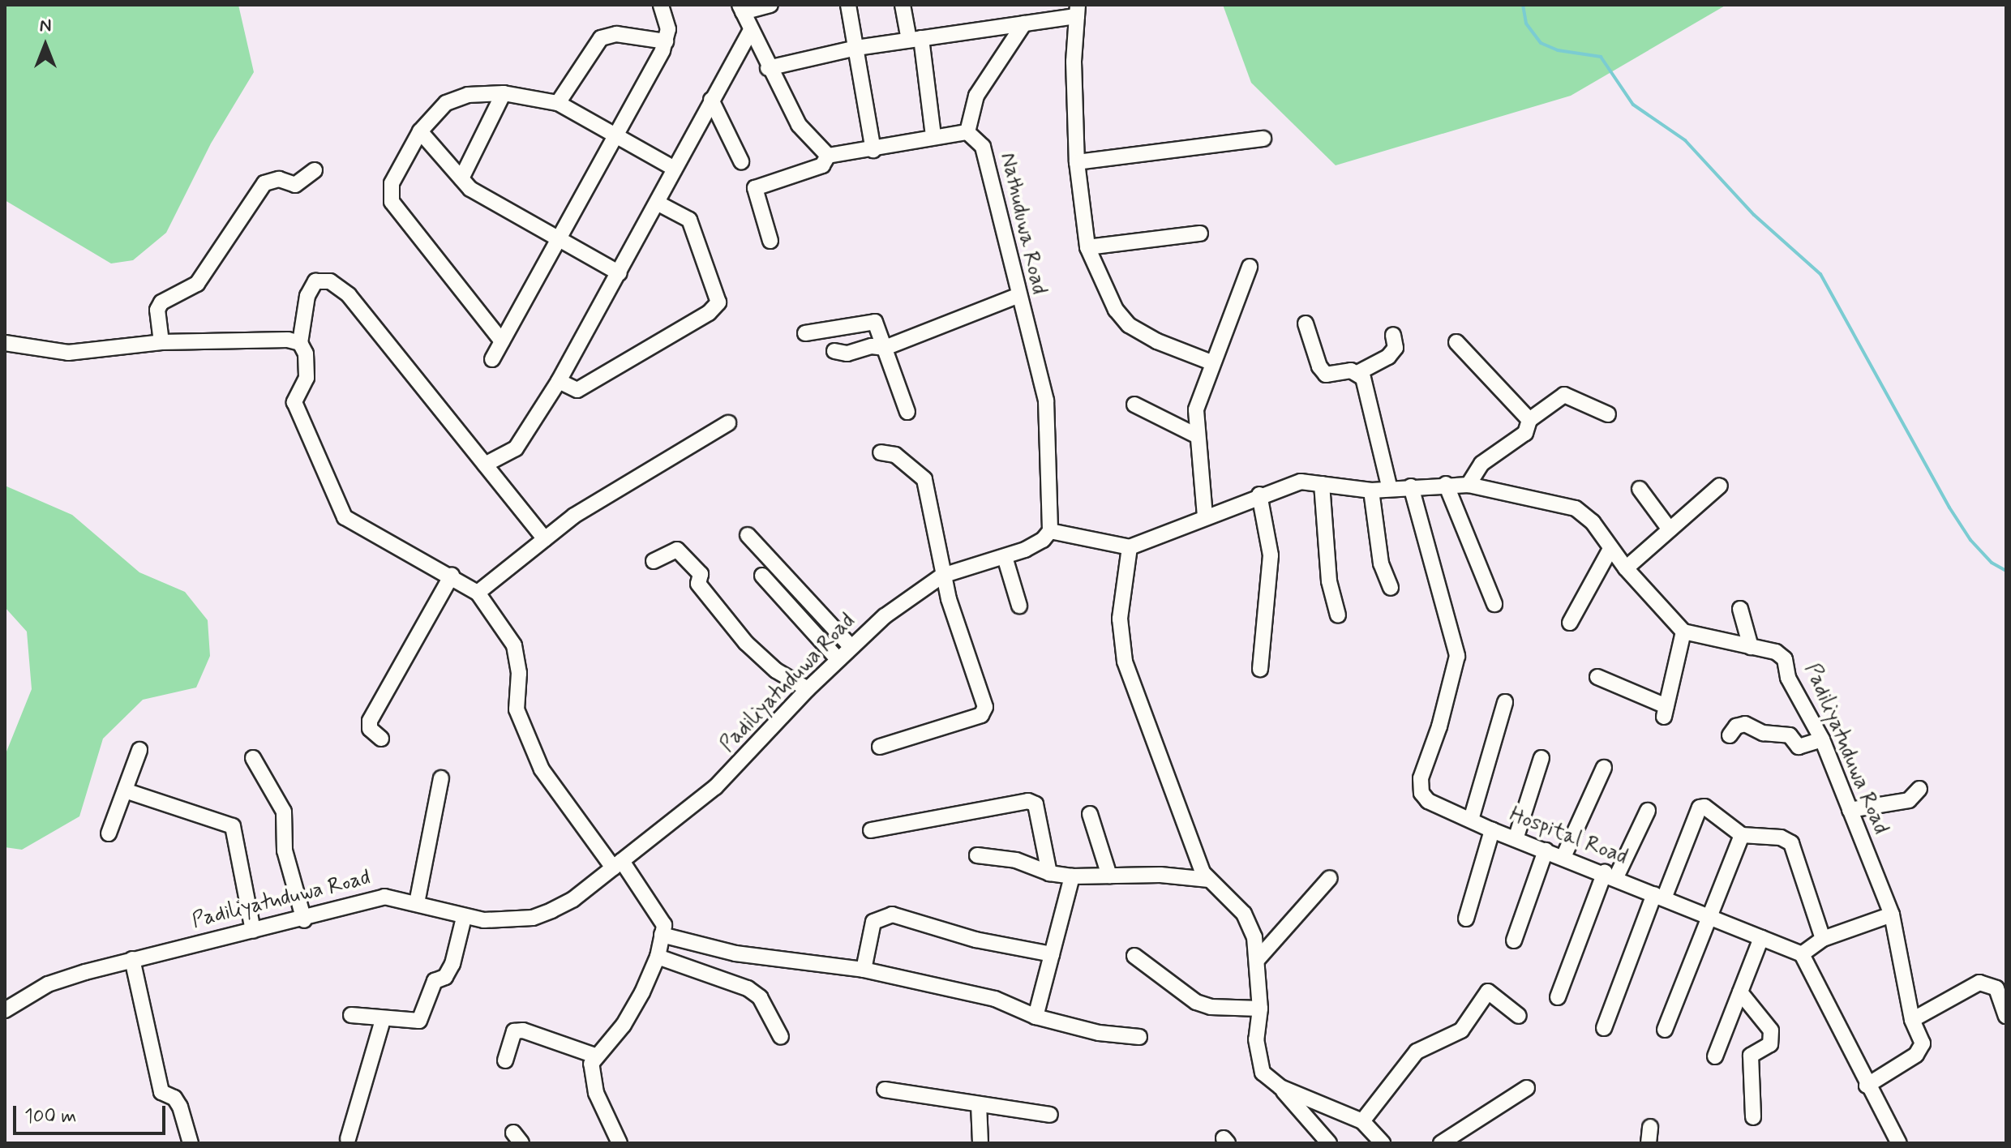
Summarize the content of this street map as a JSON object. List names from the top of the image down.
{
  "streets": {
    "street": ["Nathuduwa Road", "Padiliyatuduwa Road", "Hospital Road"]
  },
  "crossings": [
    ["Nathuduwa Road", "Padiliyatuduwa Road"]
  ],
  "scale_bar": "100 m",
  "north": "top"
}
